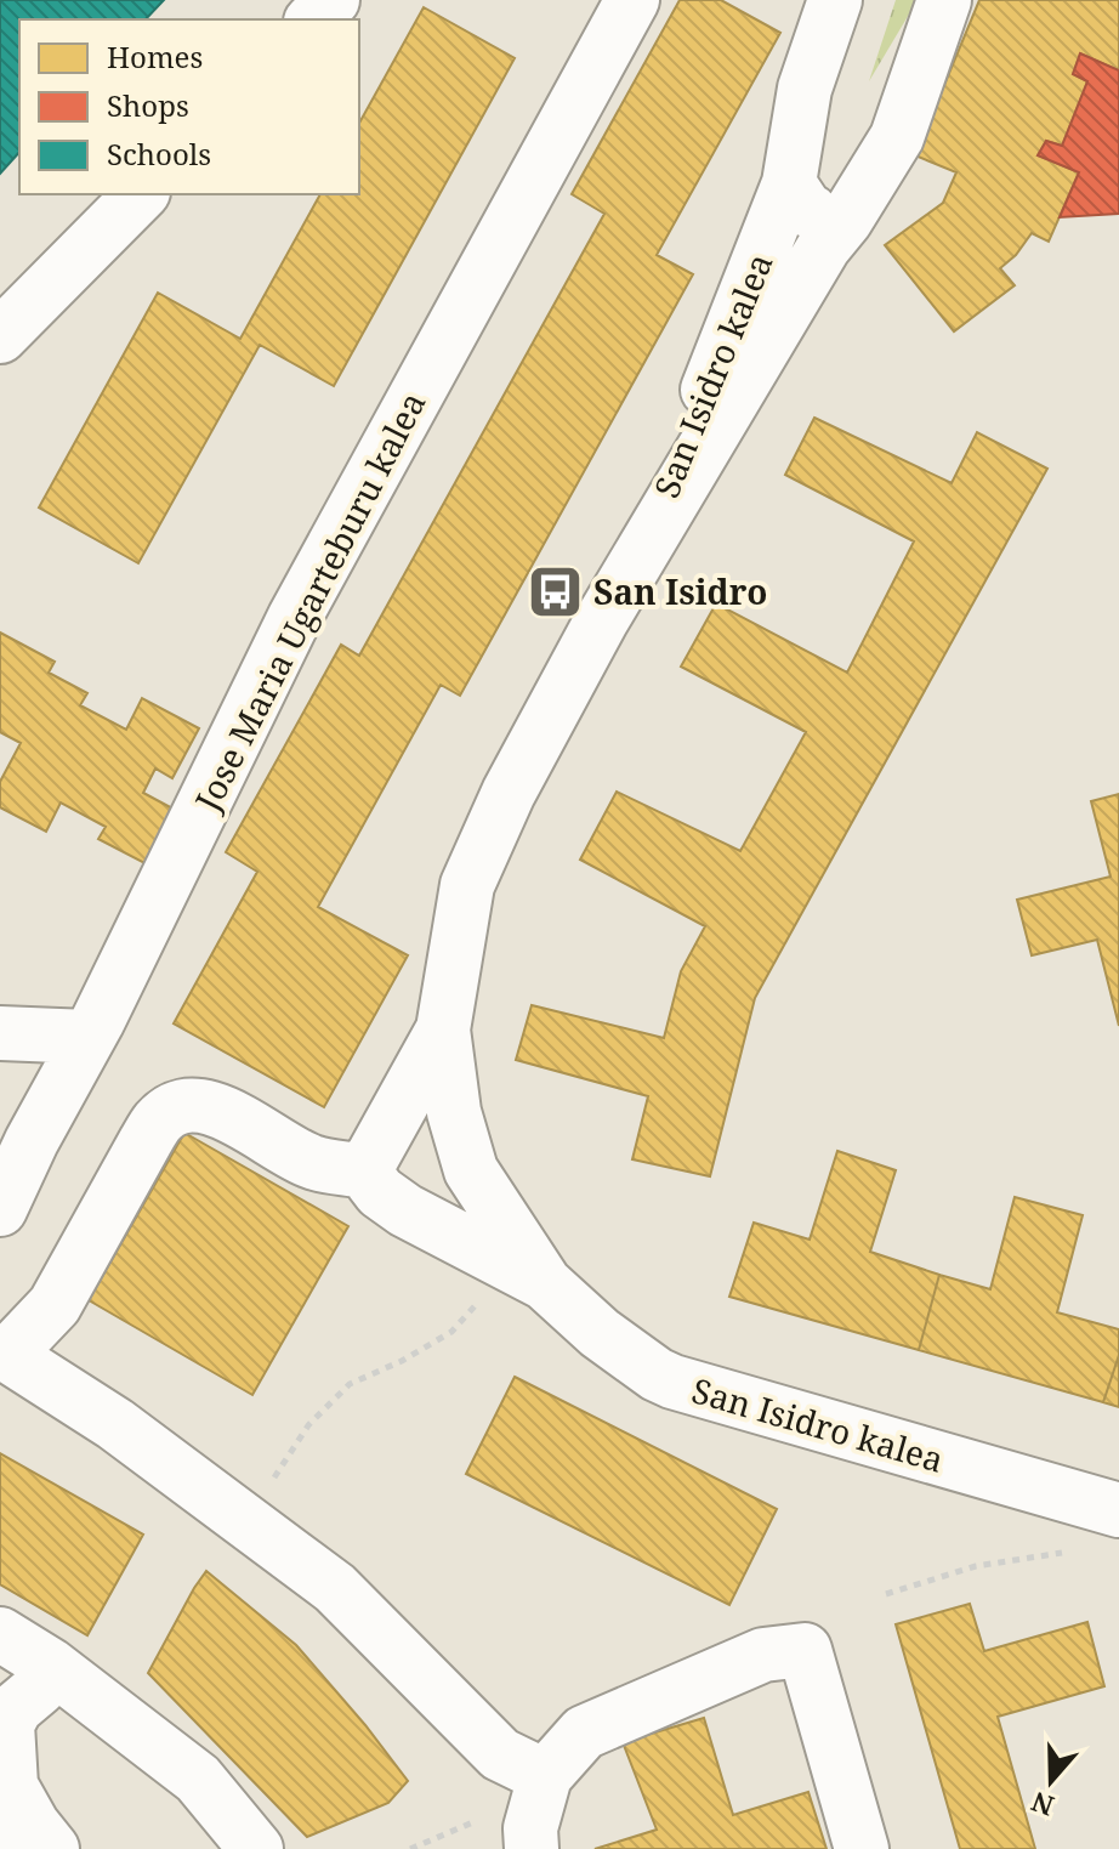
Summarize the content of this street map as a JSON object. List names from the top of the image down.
{
  "streets": {
    "street": ["San Isidro kalea", "Jose Maria Ugarteburu kalea"]
  },
  "places": {
    "bus stop": ["San Isidro"]
  },
  "legend": ["Homes", "Shops", "Schools"],
  "north": "bottom"
}
